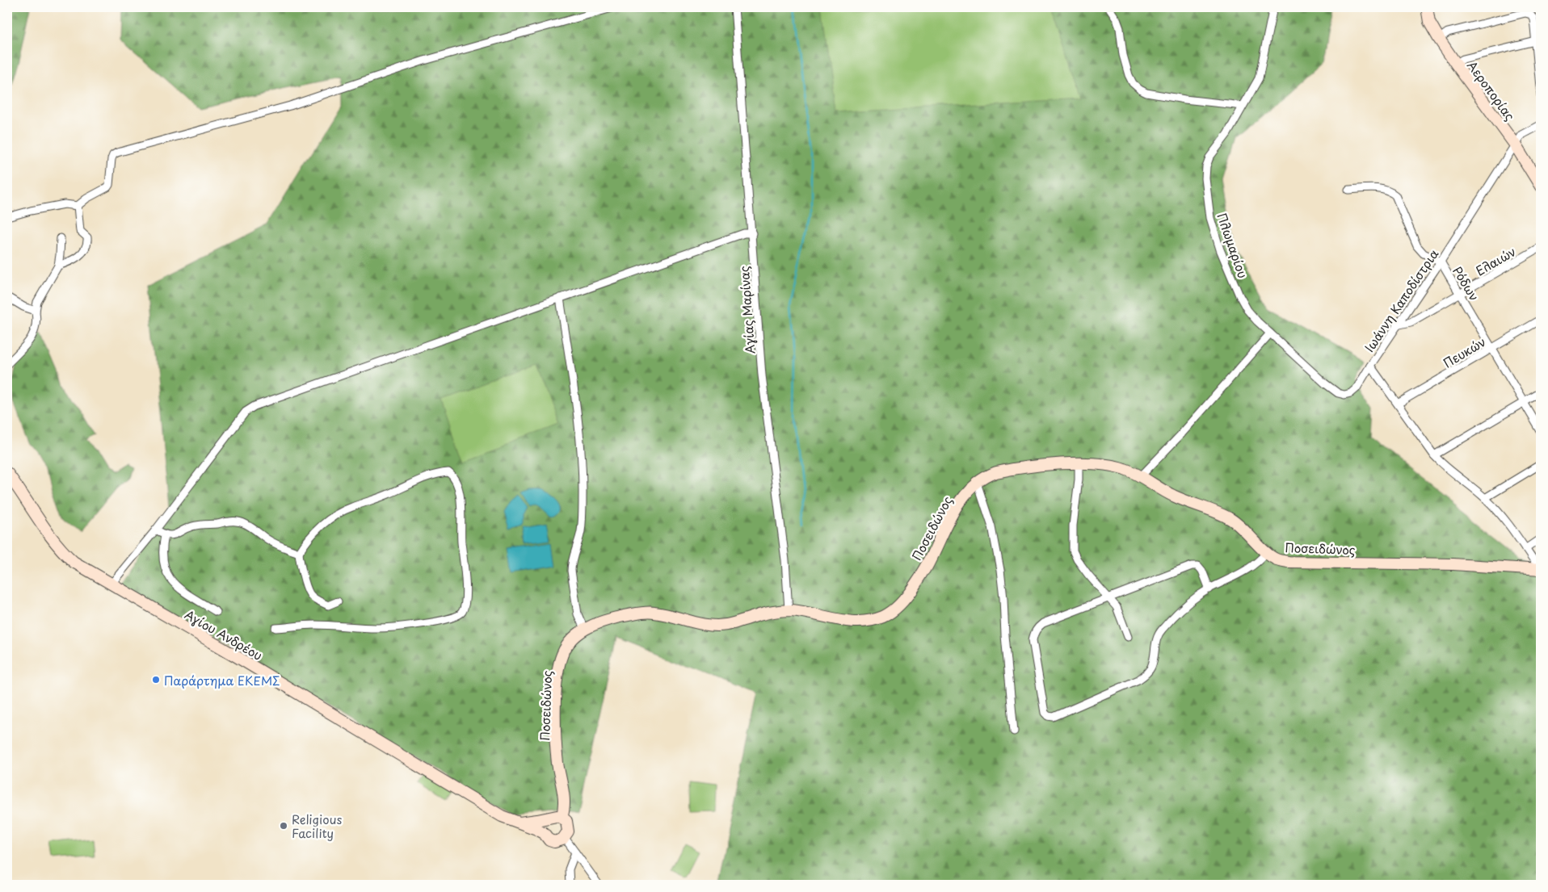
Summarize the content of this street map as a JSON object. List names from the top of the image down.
{
  "streets": {
    "street": [
      "Αεροπορίας",
      "Πλωμαρίου",
      "Ελαιών",
      "Ρόδων",
      "Ιωάννη Καποδίστρια",
      "Αγίας Μαρίνας",
      "Πευκών",
      "Ποσειδώνος",
      "Αγίου Ανδρέου"
    ]
  },
  "crossings": [
    ["Αεροπορίας", "Ιωάννη Καποδίστρια"],
    ["Πλωμαρίου", "Ιωάννη Καποδίστρια"],
    ["Ελαιών", "Ρόδων"],
    ["Ελαιών", "Ιωάννη Καποδίστρια"],
    ["Ρόδων", "Ιωάννη Καποδίστρια"],
    ["Ρόδων", "Πευκών"],
    ["Ιωάννη Καποδίστρια", "Πευκών"],
    ["Ιωάννη Καποδίστρια", "Ποσειδώνος"],
    ["Αγίας Μαρίνας", "Ποσειδώνος"],
    ["Ποσειδώνος", "Αγίου Ανδρέου"]
  ],
  "places": ["Παράρτημα ΕΚΕΜΣ", "Religious Facility"]
}
